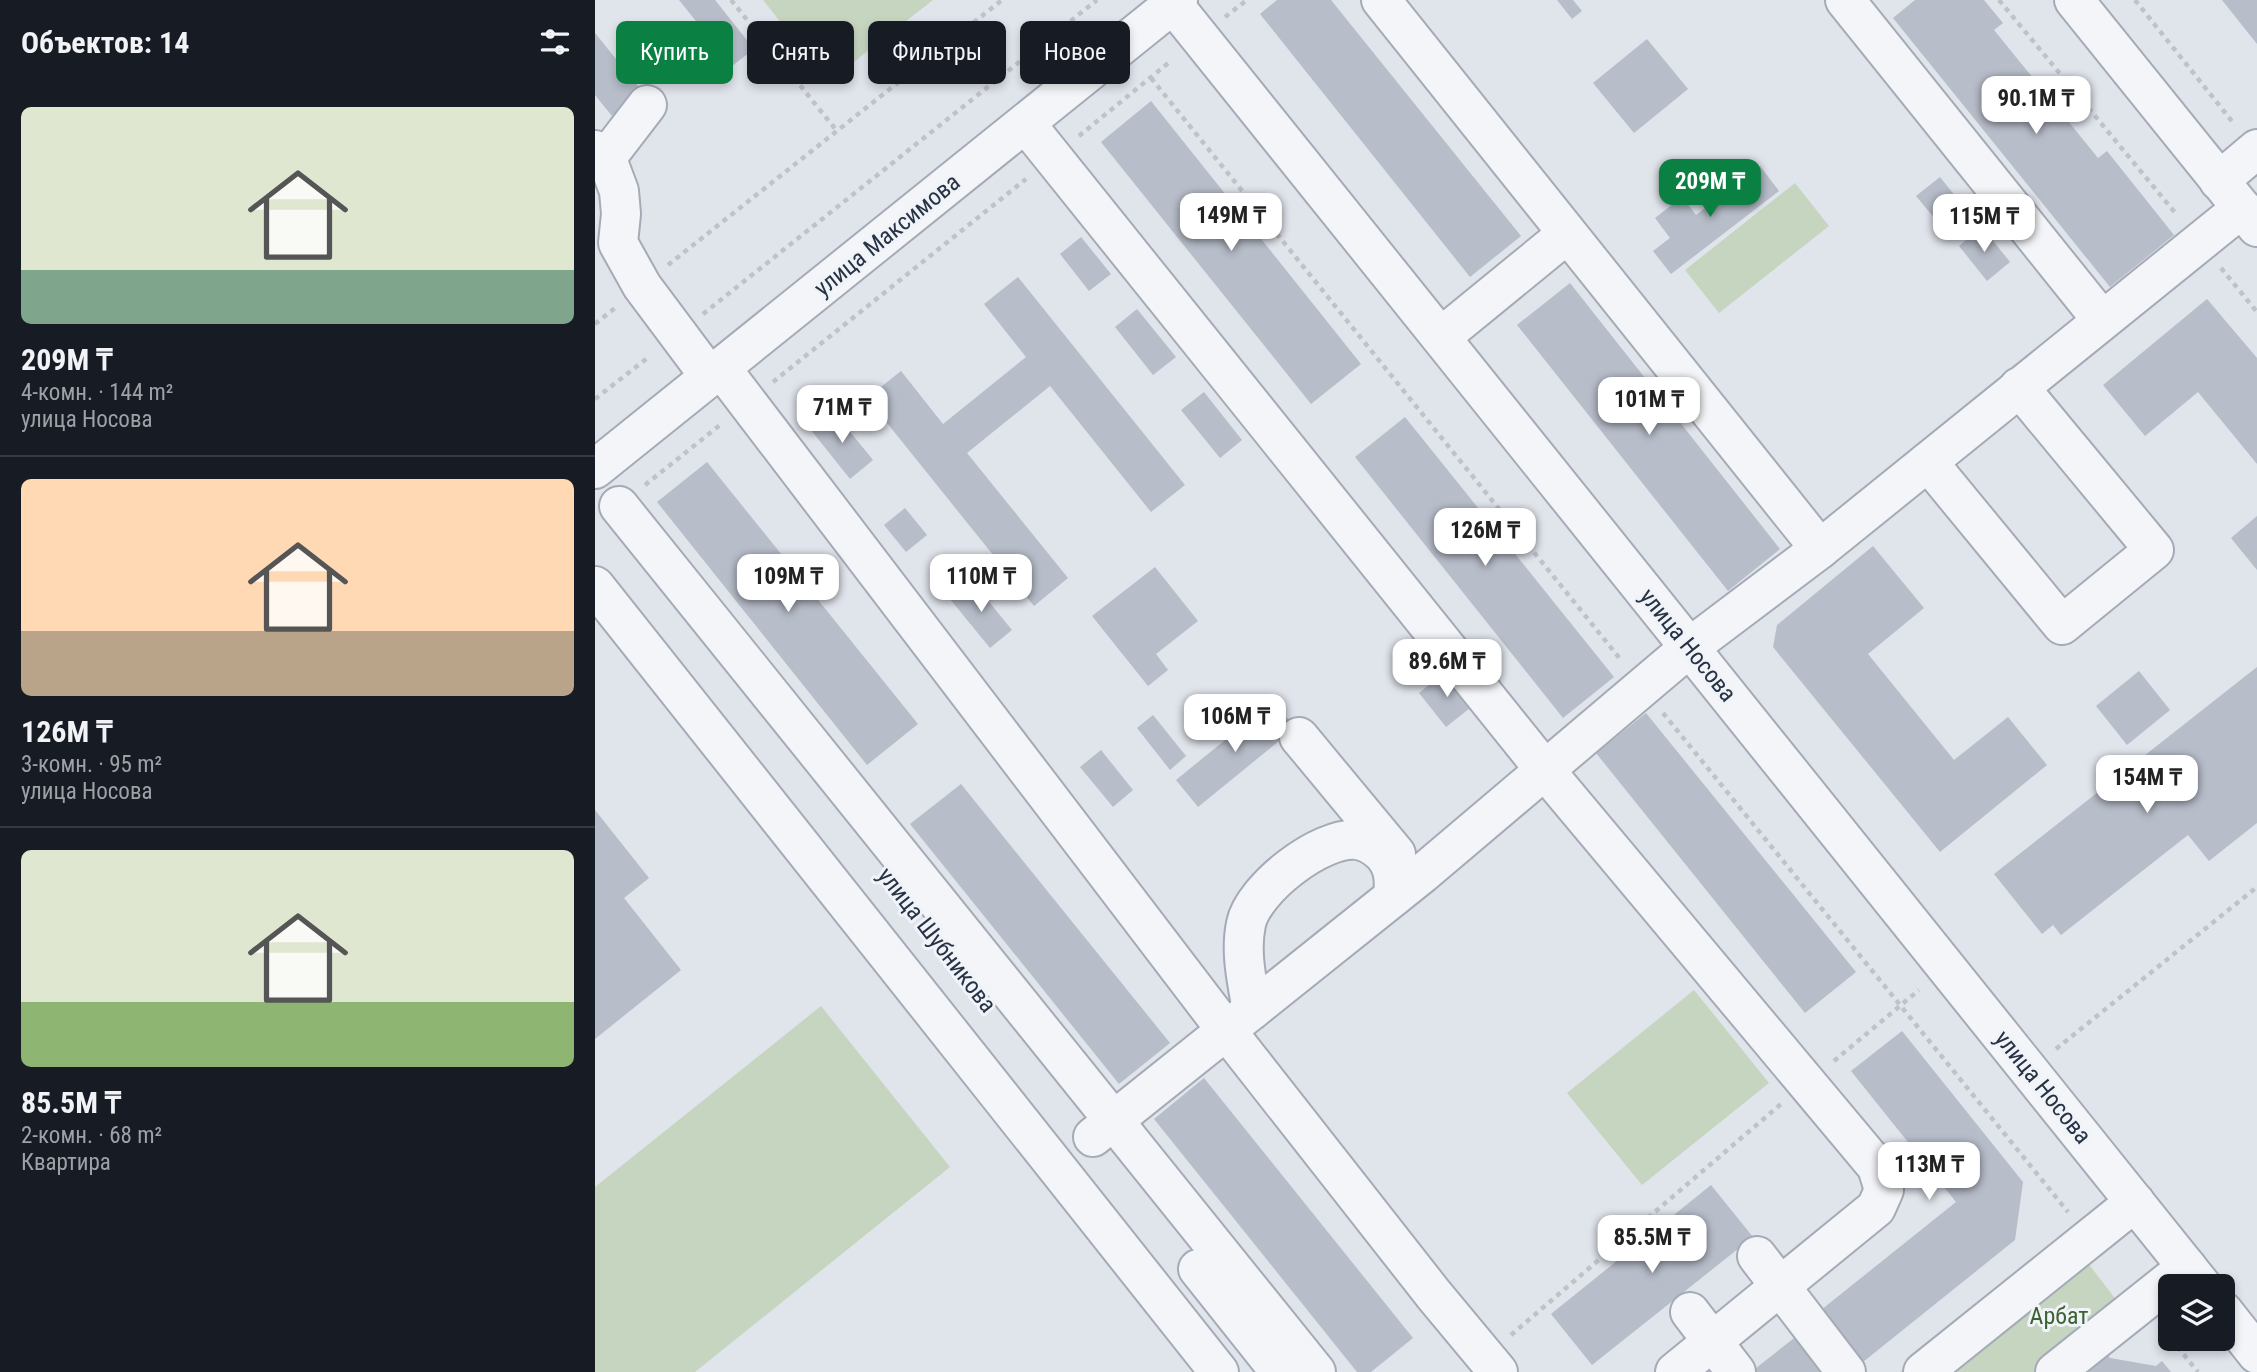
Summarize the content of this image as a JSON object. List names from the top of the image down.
{
  "streets": {
    "street": ["улица Максимова", "улица Носова"]
  },
  "crossings": [
    ["улица Максимова", "улица Носова"]
  ],
  "parks": ["Арбат"],
  "page": {
    "heading": "Объектов: 14",
    "chip": [
      "Купить",
      "Снять",
      "Фильтры",
      "Новое"
    ],
    "price": [
      "90.1M ₸",
      "209M ₸",
      "149M ₸",
      "115M ₸",
      "101M ₸",
      "71M ₸",
      "126M ₸",
      "109M ₸",
      "110M ₸",
      "89.6M ₸",
      "106M ₸",
      "154M ₸",
      "113M ₸",
      "85.5M ₸"
    ],
    "list": [
      {
        "name": "209M ₸",
        "note": "4-комн. · 144 m² · улица Носова"
      },
      {
        "name": "126M ₸",
        "note": "3-комн. · 95 m² · улица Носова"
      },
      {
        "name": "85.5M ₸",
        "note": "2-комн. · 68 m² · Квартира"
      }
    ]
  }
}
